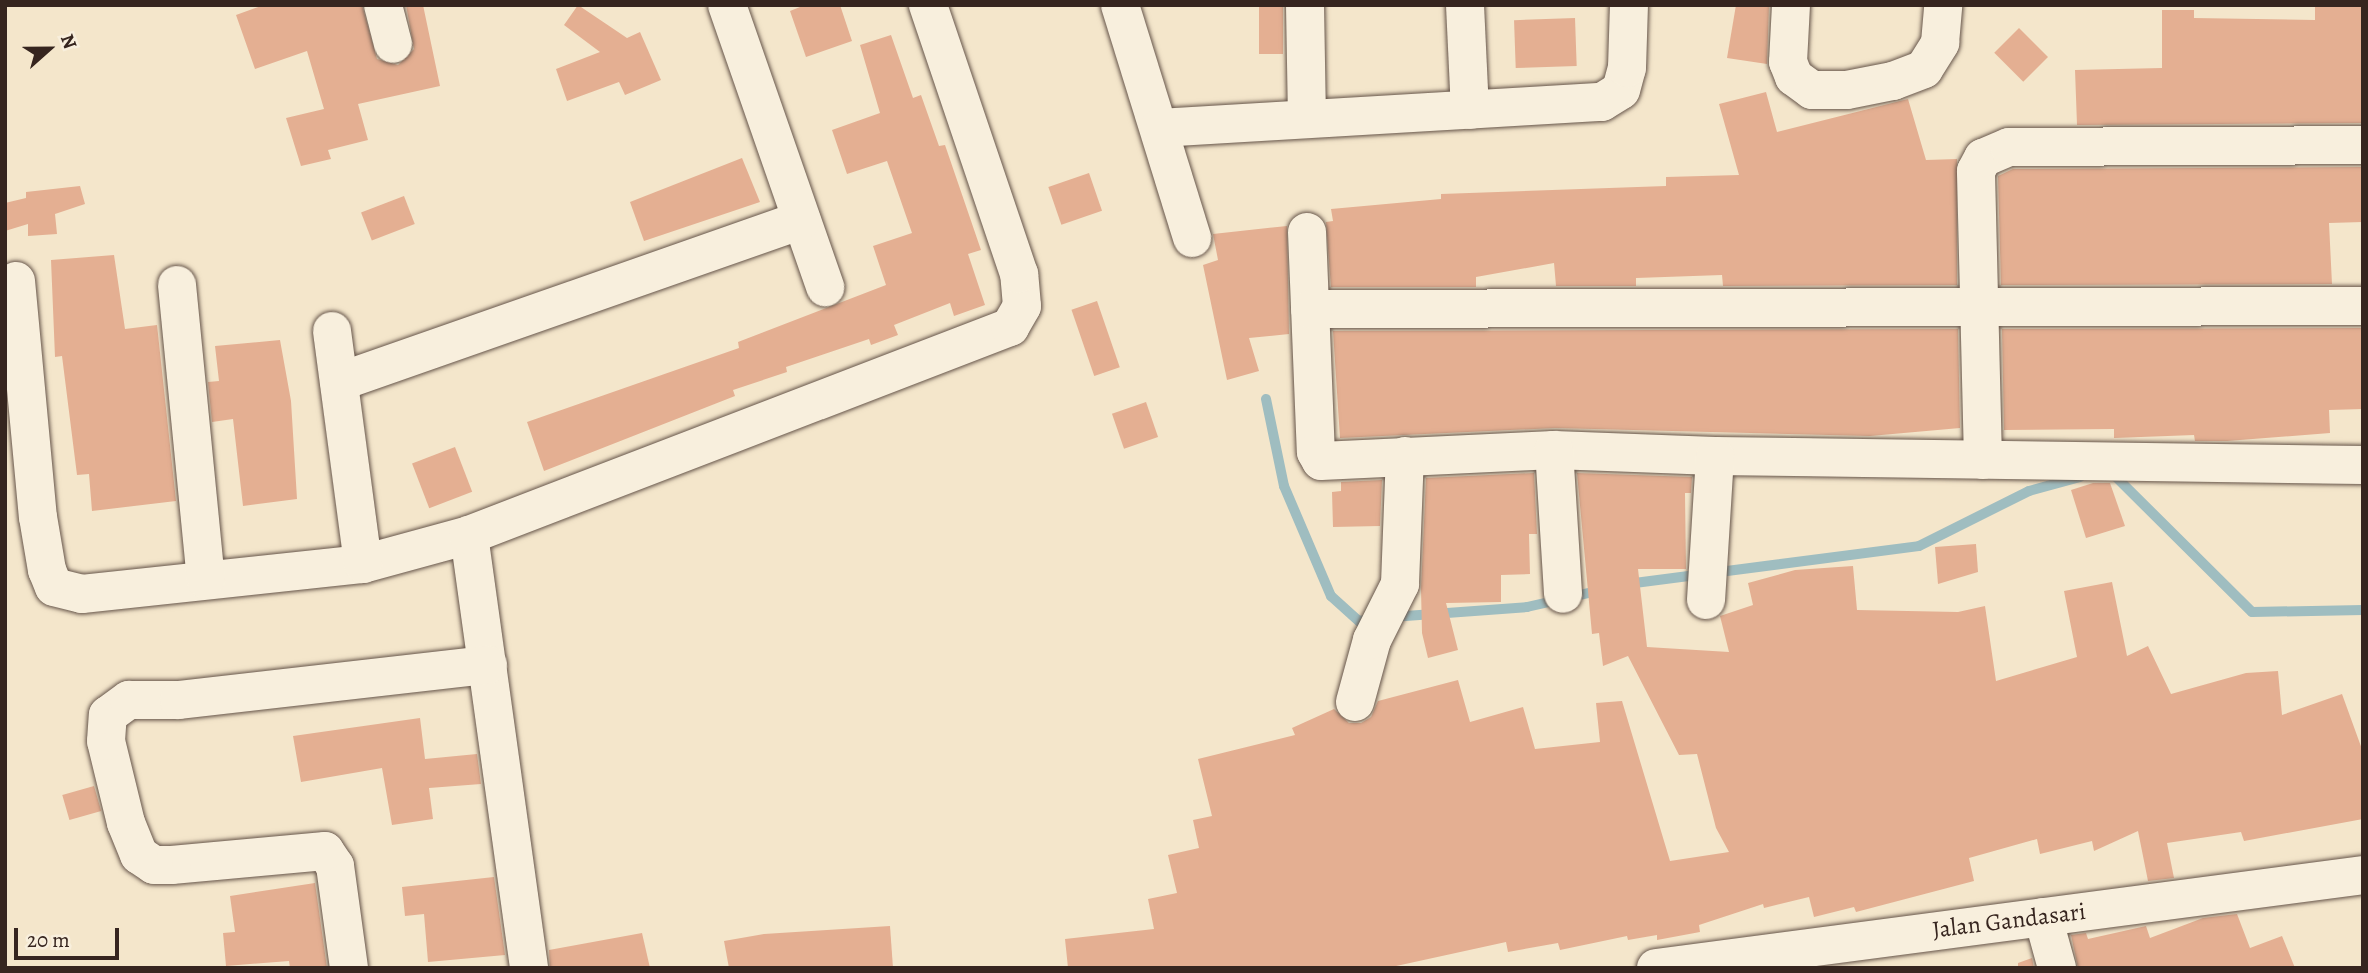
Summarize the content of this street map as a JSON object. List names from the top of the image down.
{
  "streets": {
    "street": ["Jalan Gandasari"]
  },
  "scale_bar": "20 m",
  "north": "right"
}
